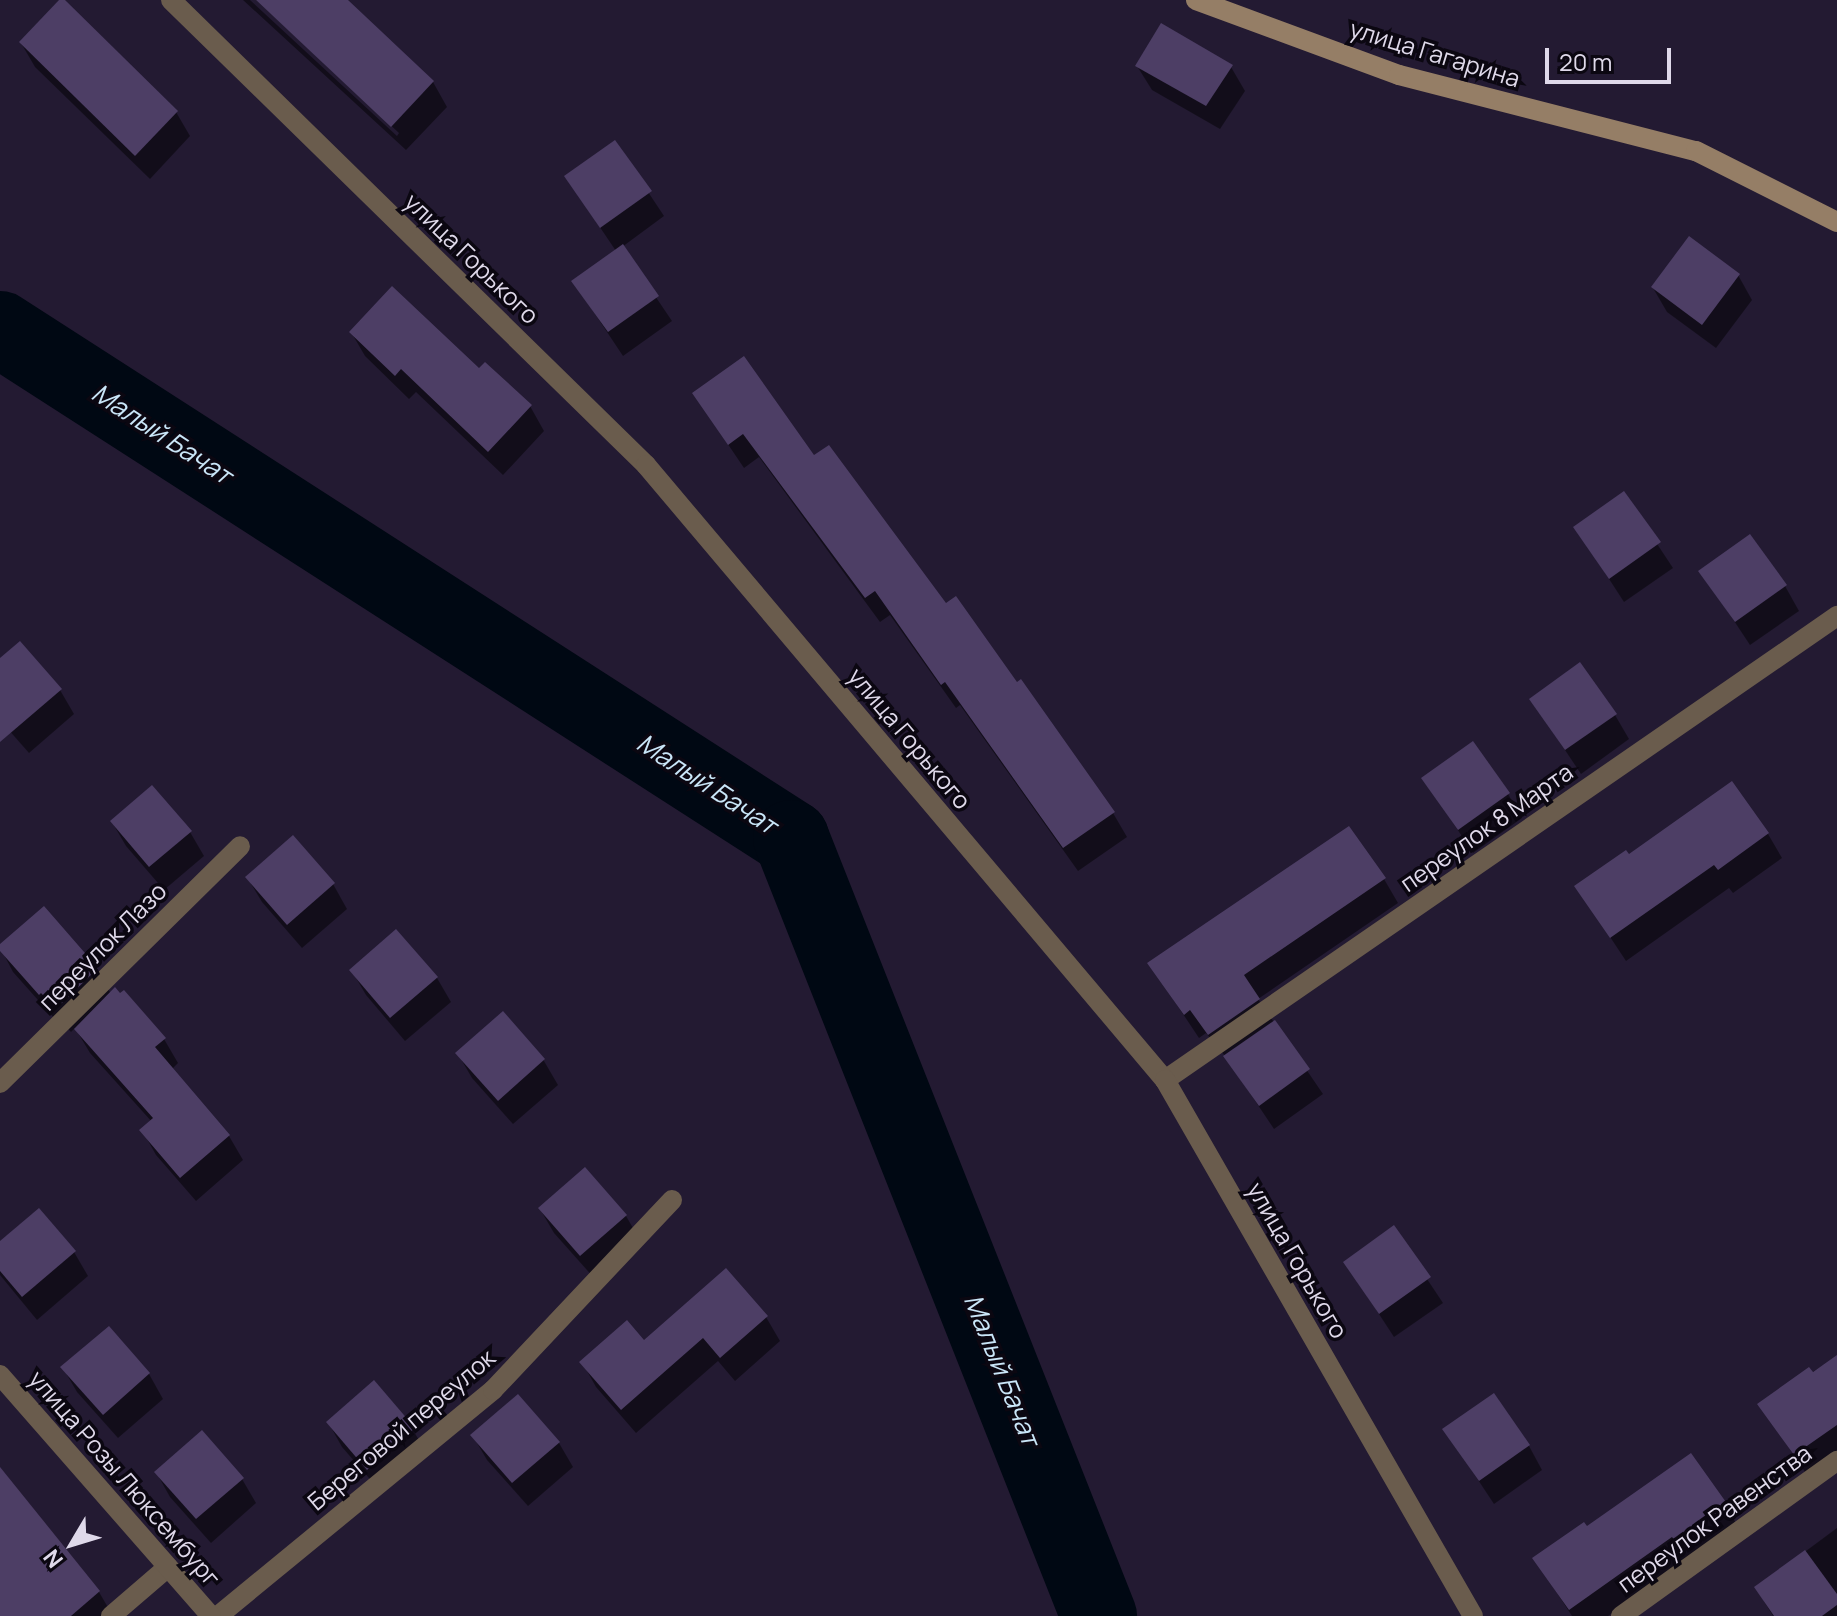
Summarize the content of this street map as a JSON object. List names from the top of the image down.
{
  "streets": {
    "street": [
      "улица Гагарина",
      "улица Горького",
      "переулок 8 Марта",
      "переулок Лазо",
      "Береговой переулок",
      "улица Розы Люксембург",
      "переулок Равенства"
    ]
  },
  "crossings": [
    ["улица Горького", "переулок 8 Марта"]
  ],
  "water": ["Малый Бачат"],
  "scale_bar": "20 m",
  "north": "bottom left"
}
